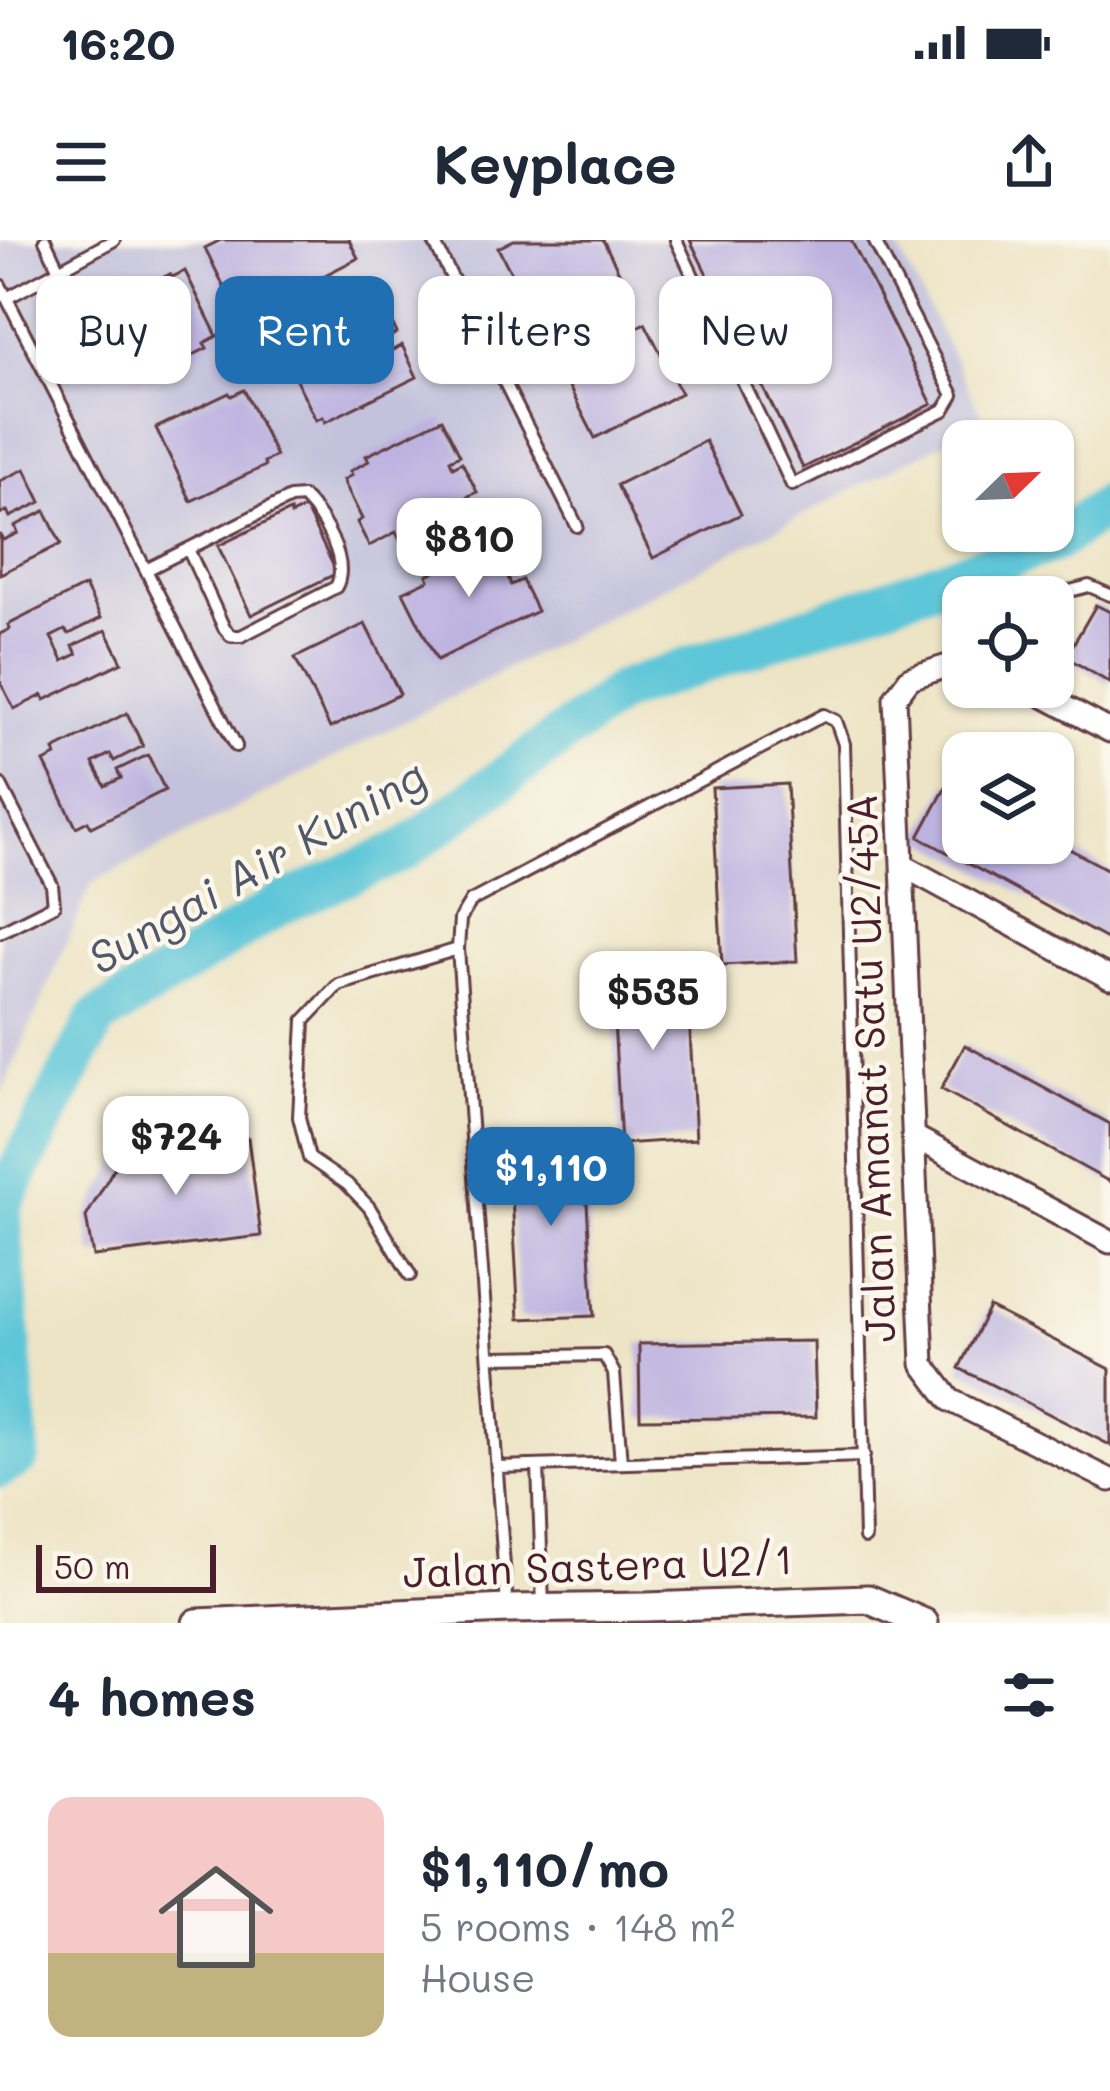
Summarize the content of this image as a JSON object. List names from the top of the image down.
{
  "streets": {
    "street": ["Jalan Amanat Satu U2/45A", "Jalan Sastera U2/1"]
  },
  "water": ["Sungai Air Kuning"],
  "scale_bar": "50 m",
  "north": "top right",
  "page": {
    "status": "16:20",
    "header": "Keyplace",
    "chip": [
      "Buy",
      "Rent",
      "Filters",
      "New"
    ],
    "price": [
      "$810",
      "$535",
      "$724",
      "$1,110"
    ],
    "scale": "50 m",
    "heading": "4 homes",
    "list": [
      {
        "name": "$1,110/mo",
        "note": "5 rooms · 148 m² · House"
      }
    ]
  }
}
